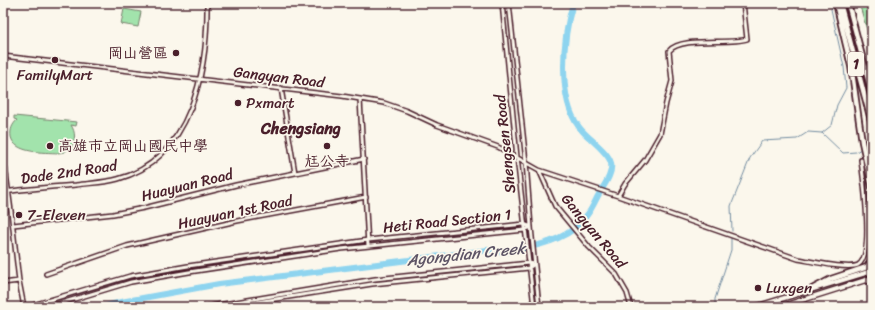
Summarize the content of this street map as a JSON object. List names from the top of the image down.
{
  "streets": {
    "highway": ["1"],
    "street": [
      "Gangyan Road",
      "Shengsen Road",
      "Dade 2nd Road",
      "Huayuan Road",
      "Huayuan 1st Road",
      "Heti Road Section 1"
    ]
  },
  "crossings": [
    ["Gangyan Road", "Shengsen Road"],
    ["Gangyan Road", "Dade 2nd Road"],
    ["Shengsen Road", "Heti Road Section 1"]
  ],
  "districts": ["Chengsiang"],
  "water": ["Agongdian Creek"],
  "places": [
    "岡山營區",
    "FamilyMart",
    "Pxmart",
    "高雄市立岡山國民中學",
    "尪公寺",
    "7-Eleven",
    "Luxgen"
  ]
}
